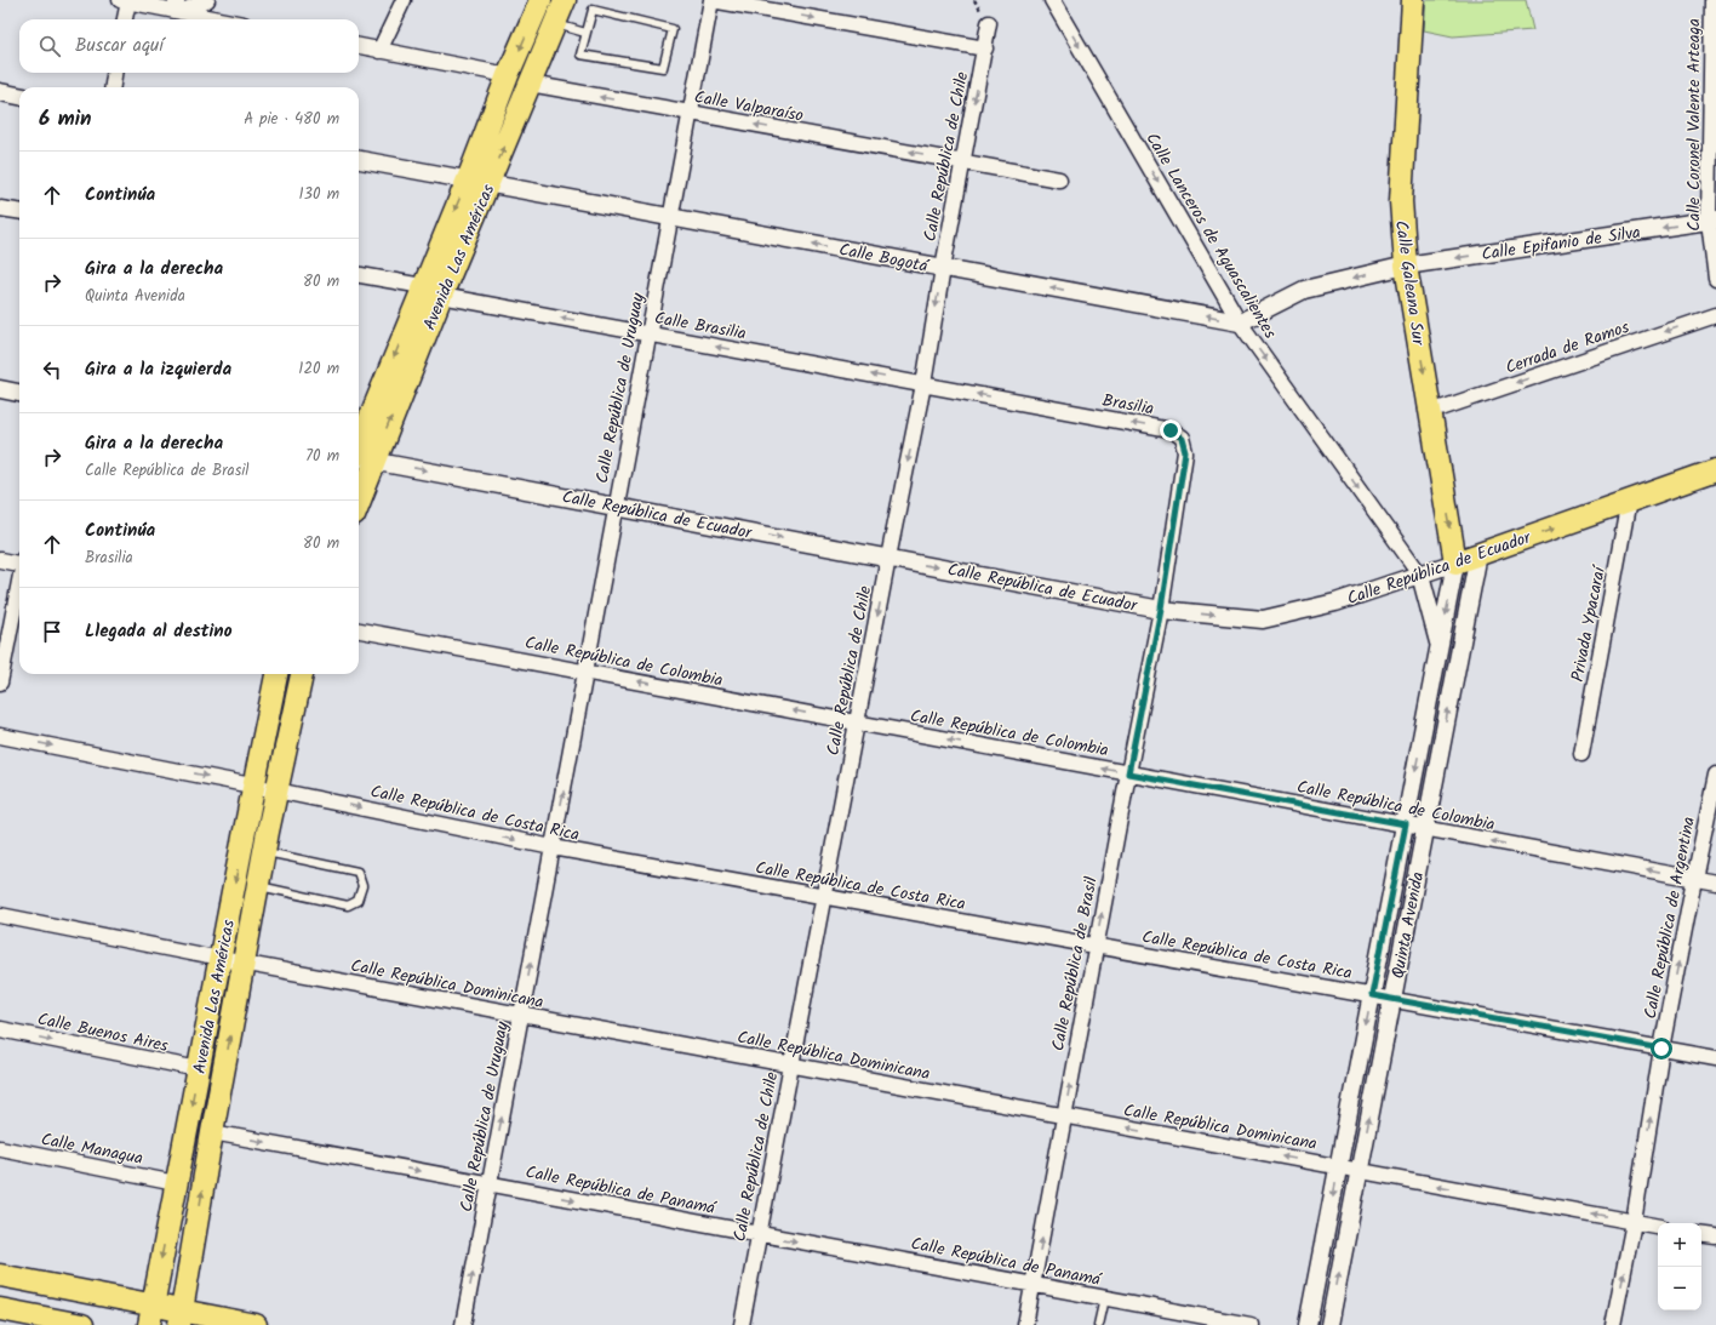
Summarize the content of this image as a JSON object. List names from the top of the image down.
{
  "streets": {
    "main road": ["Avenida Las Américas", "Calle Galeana Sur", "Calle República de Ecuador"],
    "street": [
      "Calle Valparaíso",
      "Calle Coronel Valente Arteaga",
      "Calle República de Chile",
      "Calle Lanceros de Aguascalientes",
      "Calle Epifanio de Silva",
      "Calle Bogotá",
      "Calle Brasilia",
      "Cerrada de Ramos",
      "Calle República de Uruguay",
      "Brasilia",
      "Privada Ypacaraí",
      "Calle República de Colombia",
      "Calle República de Costa Rica",
      "Calle República de Argentina",
      "Quinta Avenida",
      "Calle República de Brasil",
      "Calle República Dominicana",
      "Calle Buenos Aires",
      "Calle Managua",
      "Calle República de Panamá"
    ]
  },
  "crossings": [
    ["Calle Valparaíso", "Calle República de Chile"],
    ["Calle Valparaíso", "Avenida Las Américas"],
    ["Calle Valparaíso", "Calle República de Uruguay"],
    ["Calle Coronel Valente Arteaga", "Calle Epifanio de Silva"],
    ["Calle República de Chile", "Calle Bogotá"],
    ["Calle República de Chile", "Calle Brasilia"],
    ["Calle República de Chile", "Brasilia"],
    ["Calle República de Chile", "Calle República de Ecuador"],
    ["Calle República de Chile", "Calle República de Colombia"],
    ["Calle República de Chile", "Calle República de Costa Rica"],
    ["Calle República de Chile", "Calle República Dominicana"],
    ["Calle República de Chile", "Calle República de Panamá"],
    ["Calle Lanceros de Aguascalientes", "Calle Bogotá"],
    ["Calle Lanceros de Aguascalientes", "Calle República de Ecuador"],
    ["Calle Epifanio de Silva", "Calle Galeana Sur"],
    ["Avenida Las Américas", "Calle Bogotá"],
    ["Avenida Las Américas", "Calle Brasilia"],
    ["Avenida Las Américas", "Calle República de Ecuador"],
    ["Avenida Las Américas", "Calle República de Costa Rica"],
    ["Avenida Las Américas", "Calle República Dominicana"],
    ["Avenida Las Américas", "Calle Buenos Aires"],
    ["Avenida Las Américas", "Calle Managua"],
    ["Avenida Las Américas", "Calle República de Panamá"],
    ["Calle Bogotá", "Calle República de Uruguay"],
    ["Calle Galeana Sur", "Cerrada de Ramos"],
    ["Calle Galeana Sur", "Calle República de Ecuador"],
    ["Calle Galeana Sur", "Quinta Avenida"],
    ["Calle Brasilia", "Calle República de Uruguay"],
    ["Calle Brasilia", "Brasilia"],
    ["Calle República de Uruguay", "Calle República de Ecuador"],
    ["Calle República de Uruguay", "Calle República de Colombia"],
    ["Calle República de Uruguay", "Calle República de Costa Rica"],
    ["Calle República de Uruguay", "Calle República Dominicana"],
    ["Calle República de Uruguay", "Calle República de Panamá"],
    ["Brasilia", "Calle República de Ecuador"],
    ["Brasilia", "Calle República de Brasil"],
    ["Calle República de Ecuador", "Privada Ypacaraí"],
    ["Calle República de Ecuador", "Quinta Avenida"],
    ["Calle República de Ecuador", "Calle República de Brasil"],
    ["Calle República de Colombia", "Calle República de Argentina"],
    ["Calle República de Colombia", "Quinta Avenida"],
    ["Calle República de Colombia", "Calle República de Brasil"],
    ["Calle República de Costa Rica", "Calle República de Argentina"],
    ["Calle República de Costa Rica", "Quinta Avenida"],
    ["Calle República de Costa Rica", "Calle República de Brasil"],
    ["Calle República de Argentina", "Calle República Dominicana"],
    ["Quinta Avenida", "Calle República Dominicana"],
    ["Calle República de Brasil", "Calle República Dominicana"],
    ["Calle República de Brasil", "Calle República de Panamá"]
  ],
  "one_way": [
    "Calle República de Chile",
    "Calle Lanceros de Aguascalientes",
    "Calle Epifanio de Silva",
    "Calle Bogotá",
    "Calle Galeana Sur",
    "Calle Brasilia",
    "Cerrada de Ramos",
    "Calle República de Uruguay",
    "Calle República de Ecuador",
    "Calle República de Colombia",
    "Calle República de Argentina",
    "Calle República de Brasil",
    "Calle Buenos Aires",
    "Calle República de Panamá"
  ],
  "page": {
    "search": "Buscar aquí",
    "heading": ["6 min", "A pie · 480 m"],
    "list": [
      ["Continúa", "130 m"],
      ["Gira a la derecha", "Quinta Avenida", "80 m"],
      ["Gira a la izquierda", "120 m"],
      ["Gira a la derecha", "Calle República de Brasil", "70 m"],
      ["Continúa", "Brasilia", "80 m"],
      "Llegada al destino"
    ],
    "map_buttons": ["+", "−"]
  }
}
